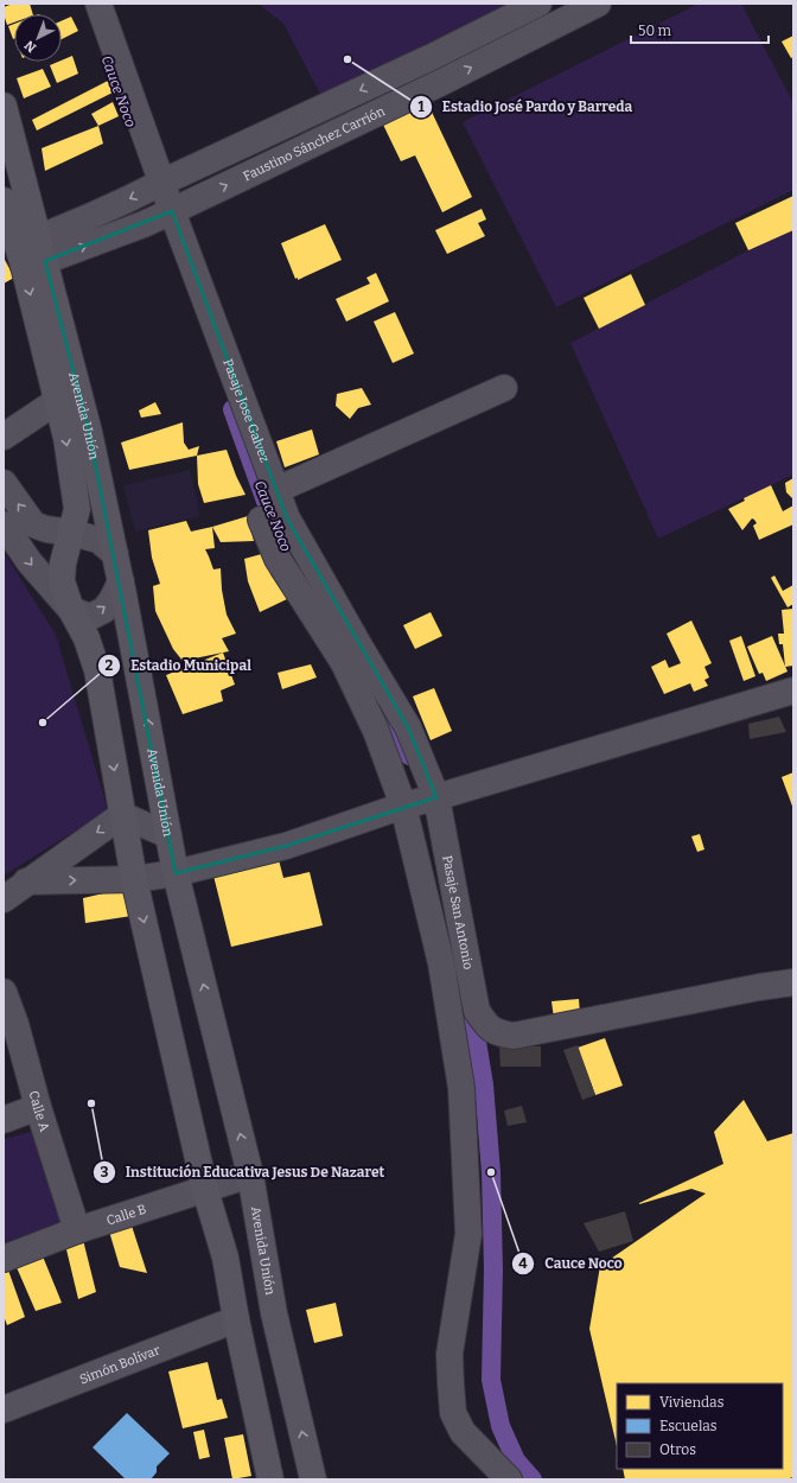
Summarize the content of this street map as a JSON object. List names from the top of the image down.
{
  "streets": {
    "main road": ["Avenida Unión"],
    "street": [
      "Faustino Sánchez Carrión",
      "Pasaje Jose Galvez",
      "Pasaje San Antonio",
      "Calle A",
      "Calle B",
      "Simón Bolívar"
    ]
  },
  "crossings": [
    ["Faustino Sánchez Carrión", "Pasaje Jose Galvez"],
    ["Faustino Sánchez Carrión", "Avenida Unión"],
    ["Pasaje Jose Galvez", "Pasaje San Antonio"],
    ["Avenida Unión", "Calle B"],
    ["Avenida Unión", "Simón Bolívar"],
    ["Calle A", "Calle B"]
  ],
  "water": ["Cauce Noco"],
  "places": [
    "Estadio José Pardo y Barreda",
    "Estadio Municipal",
    "Institución Educativa Jesus De Nazaret",
    "Cauce Noco"
  ],
  "legend": ["Viviendas", "Escuelas", "Otros"],
  "scale_bar": "50 m",
  "north": "bottom left"
}
